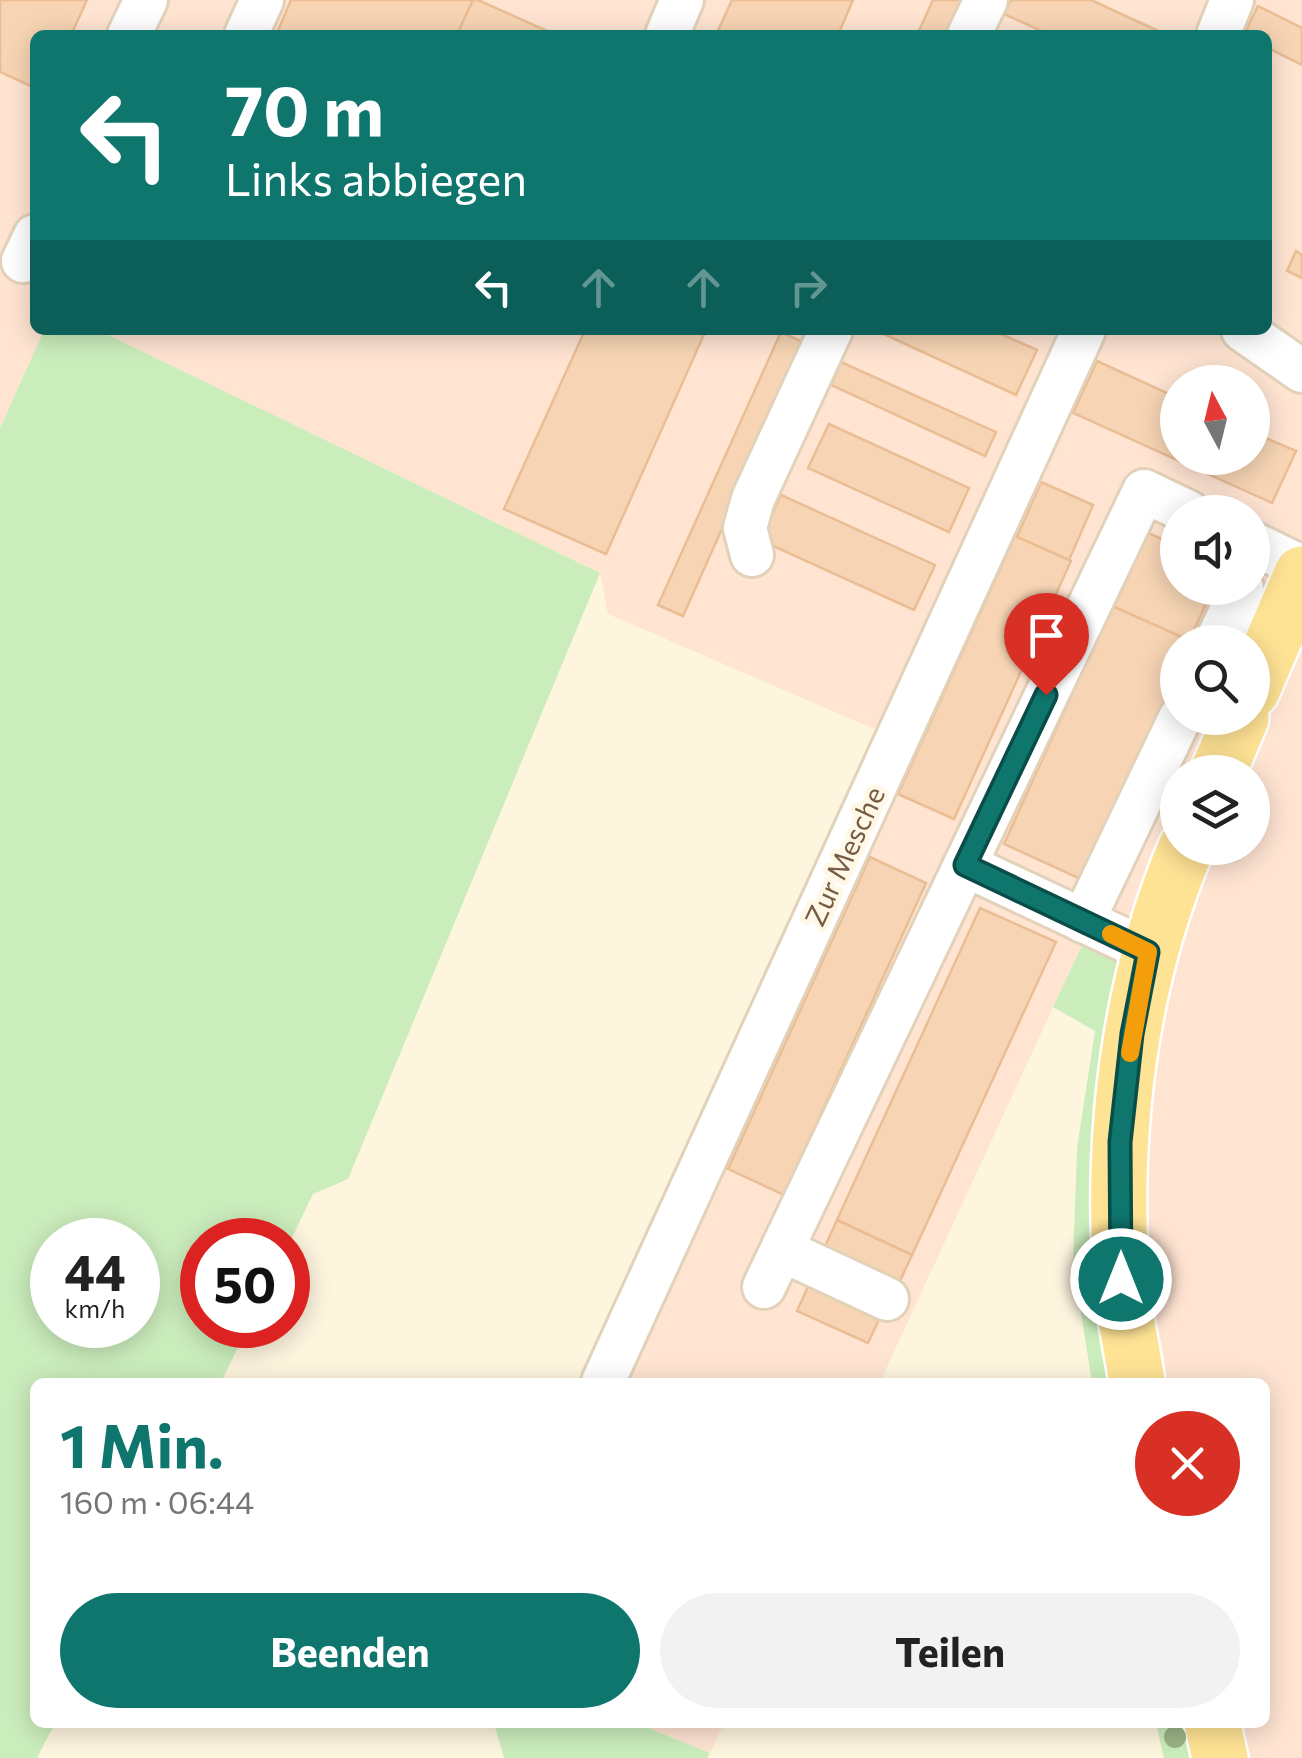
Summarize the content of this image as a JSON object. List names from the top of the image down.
{
  "streets": {
    "street": ["Zur Mesche"]
  },
  "north": "top",
  "page": {
    "turn": ["70 m", "Links abbiegen"],
    "speed": "44 km/h",
    "limit": "50",
    "heading": ["1 Min.", "160 m · 06:44"],
    "buttons": ["Beenden", "Teilen"]
  }
}
